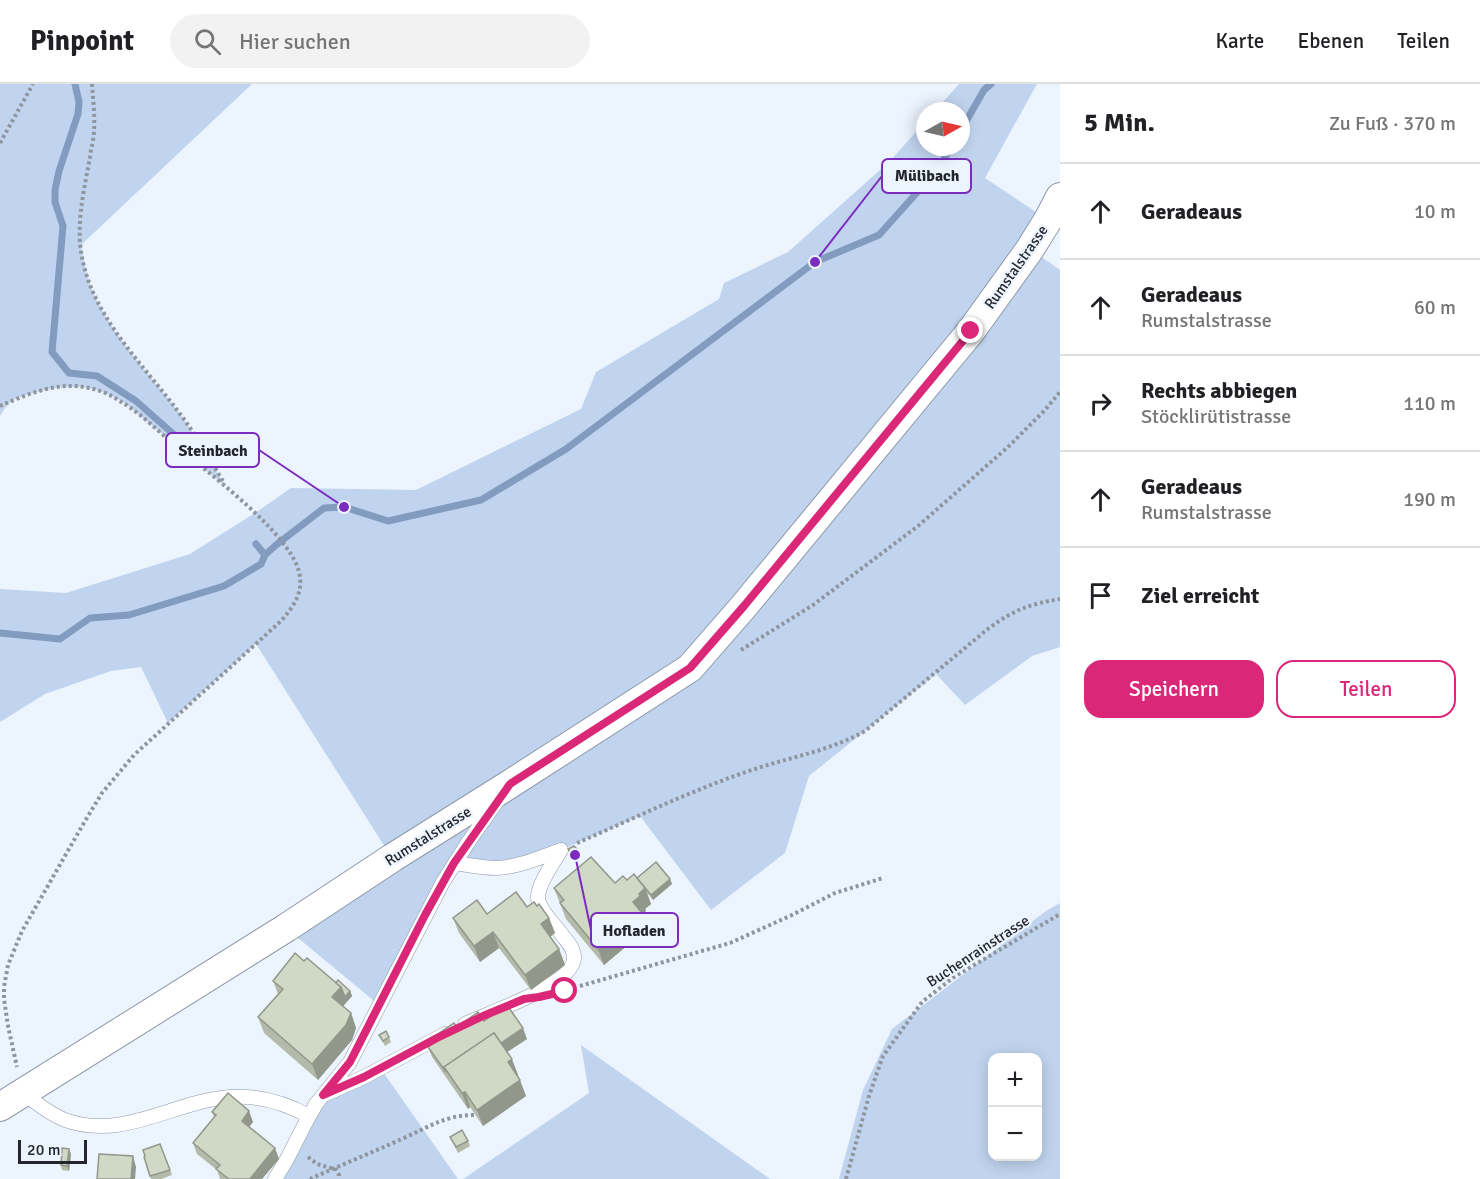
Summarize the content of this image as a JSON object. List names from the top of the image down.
{
  "streets": {
    "street": ["Rumstalstrasse"],
    "path": ["Buchenrainstrasse"]
  },
  "places": ["Mülibach", "Steinbach", "Hofladen"],
  "scale_bar": "20 m",
  "north": "right",
  "page": {
    "header": "Pinpoint",
    "search": "Hier suchen",
    "nav": ["Karte", "Ebenen", "Teilen"],
    "heading": ["5 Min.", "Zu Fuß · 370 m"],
    "list": [
      ["Geradeaus", "10 m"],
      ["Geradeaus", "Rumstalstrasse", "60 m"],
      ["Rechts abbiegen", "Stöcklirütistrasse", "110 m"],
      ["Geradeaus", "Rumstalstrasse", "190 m"],
      "Ziel erreicht"
    ],
    "buttons": ["Speichern", "Teilen"],
    "map_buttons": ["+", "−"],
    "scale": "20 m"
  }
}
